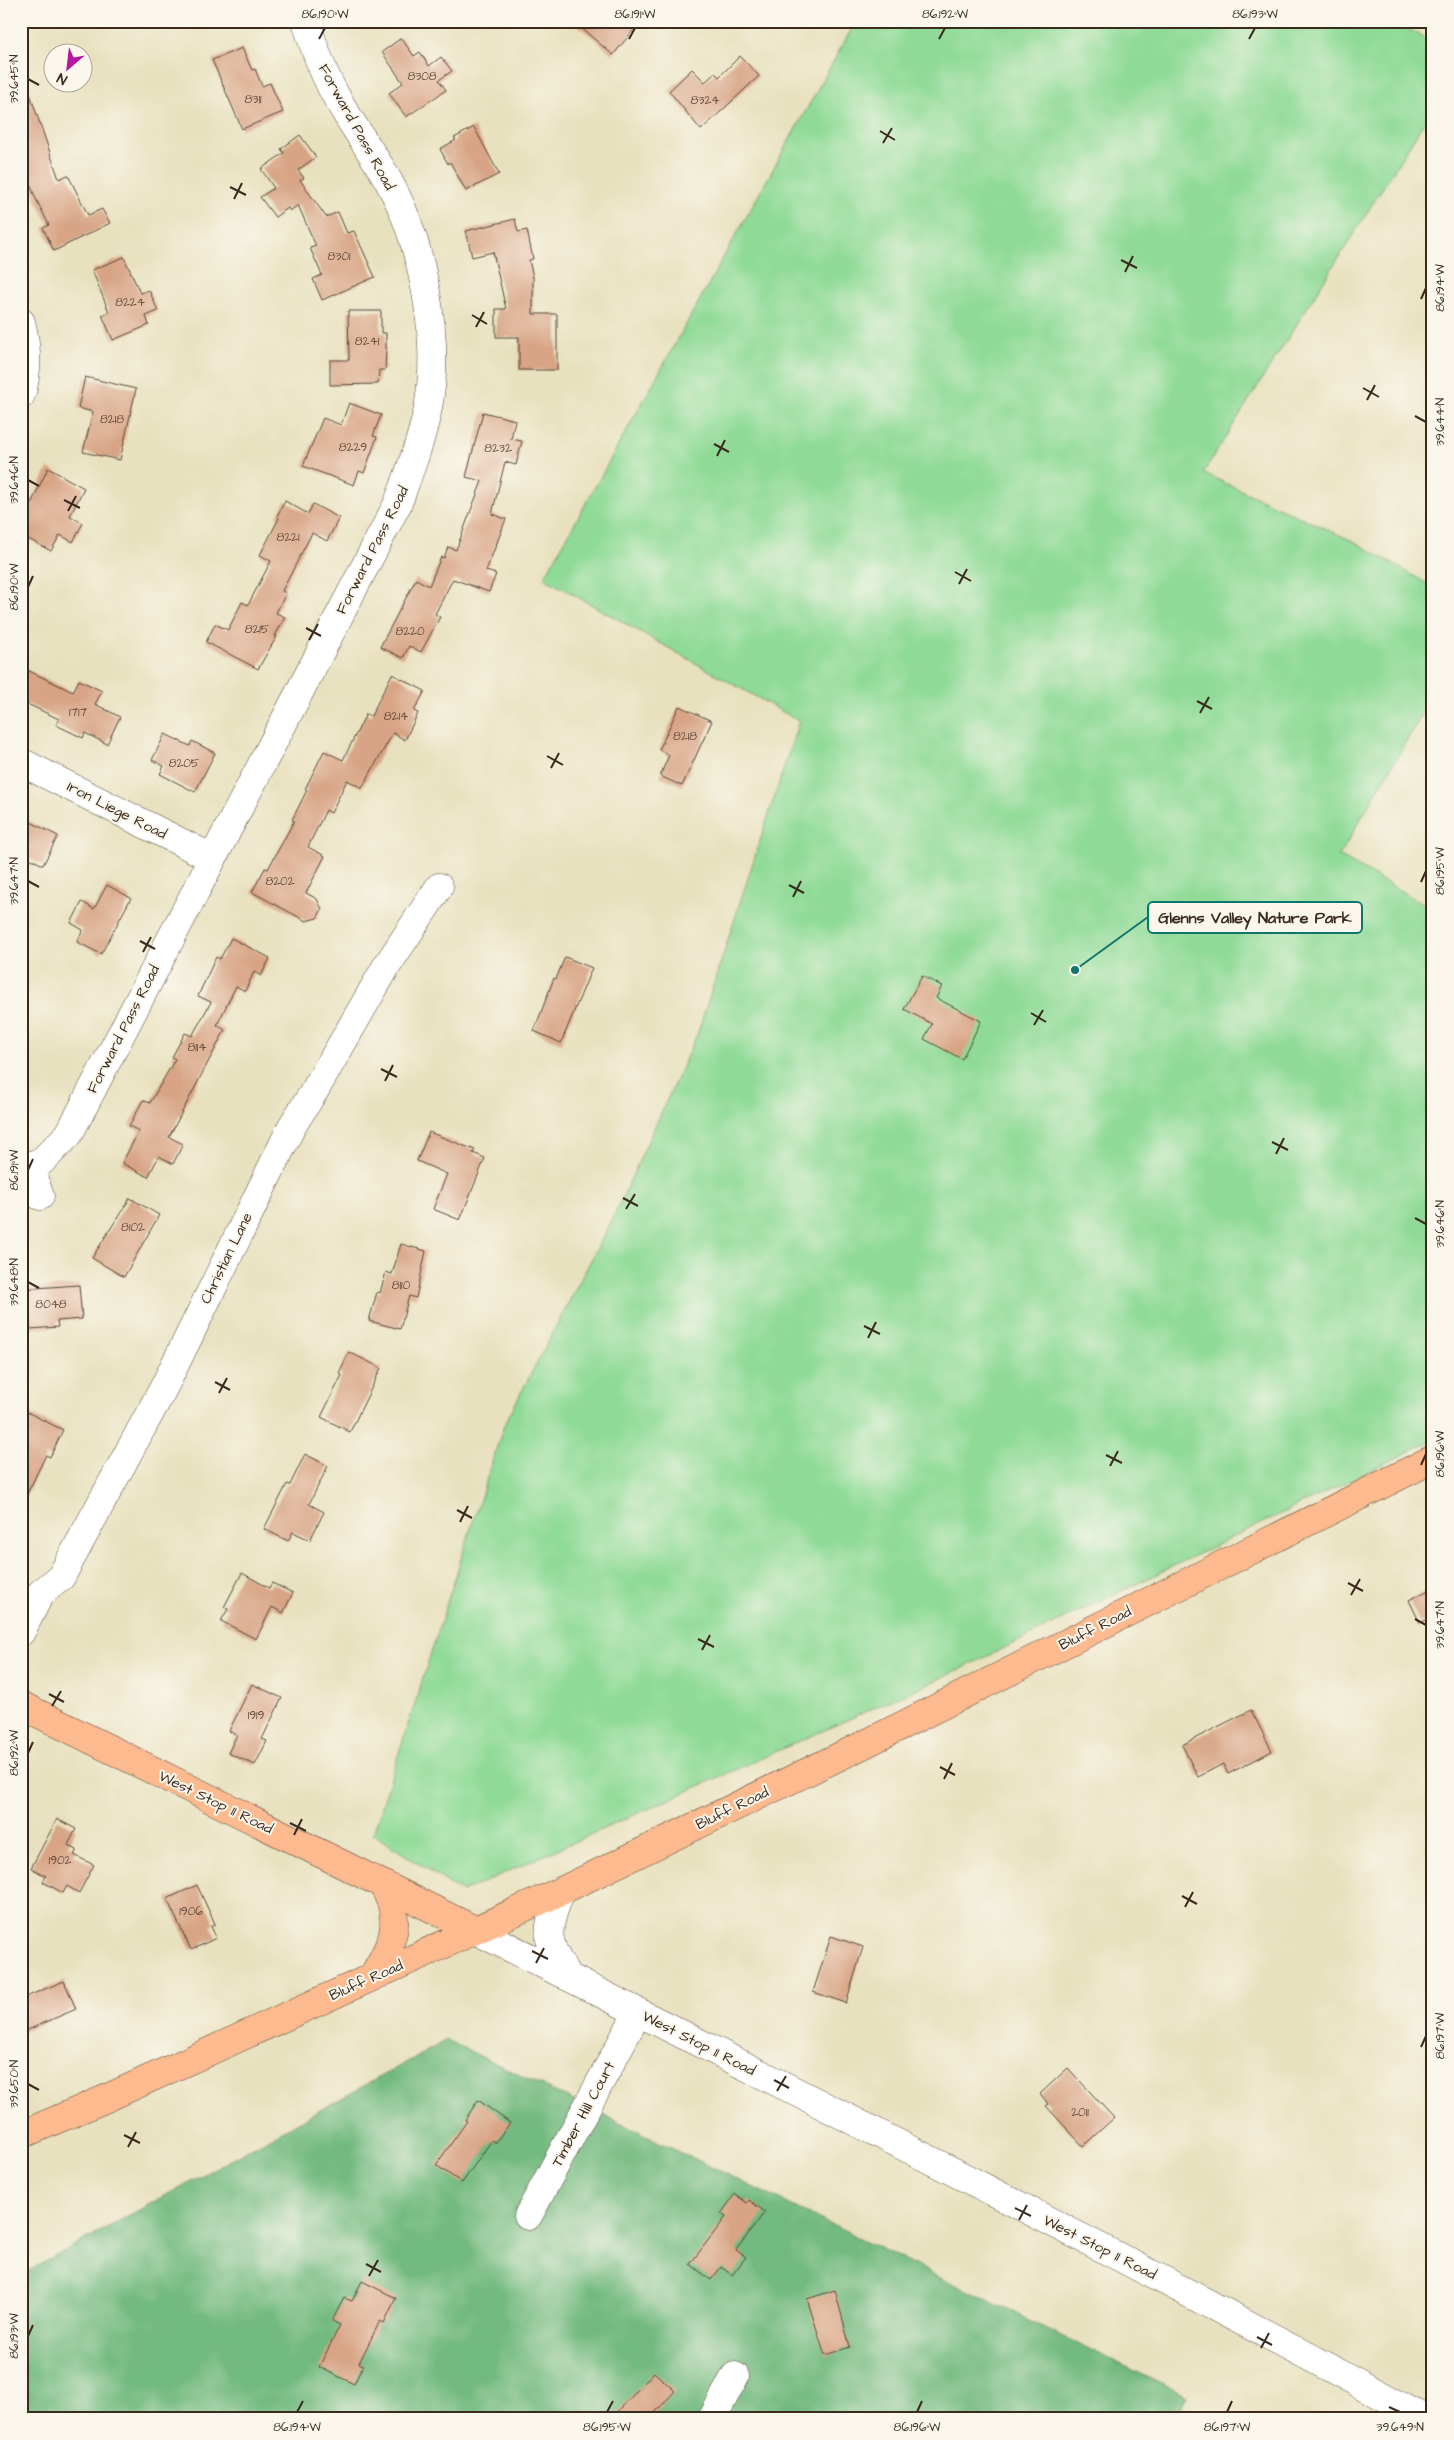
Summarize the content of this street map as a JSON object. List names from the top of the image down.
{
  "streets": {
    "main road": ["Bluff Road", "West Stop 11 Road"],
    "street": [
      "Forward Pass Road",
      "Iron Liege Road",
      "Christian Lane",
      "Timber Hill Court"
    ]
  },
  "crossings": [
    ["Forward Pass Road", "Iron Liege Road"],
    ["Bluff Road", "West Stop 11 Road"],
    ["West Stop 11 Road", "Timber Hill Court"]
  ],
  "places": ["Glenns Valley Nature Park"],
  "house_numbers": [
    "8308",
    "8311",
    "8324",
    "8301",
    "8224",
    "8241",
    "8218",
    "8229",
    "8232",
    "8221",
    "8215",
    "8220",
    "1717",
    "8214",
    "8218",
    "8205",
    "8202",
    "8114",
    "8102",
    "8110",
    "8048",
    "1919",
    "1902",
    "1906",
    "2011"
  ],
  "north": "bottom left",
  "coordinates": [
    "86.190°W",
    "86.191°W",
    "86.192°W",
    "86.193°W",
    "39.645°N",
    "86.194°W",
    "39.644°N",
    "39.646°N",
    "86.195°W",
    "39.647°N",
    "39.648°N",
    "86.196°W",
    "86.197°W",
    "39.650°N",
    "39.649°N"
  ]
}
